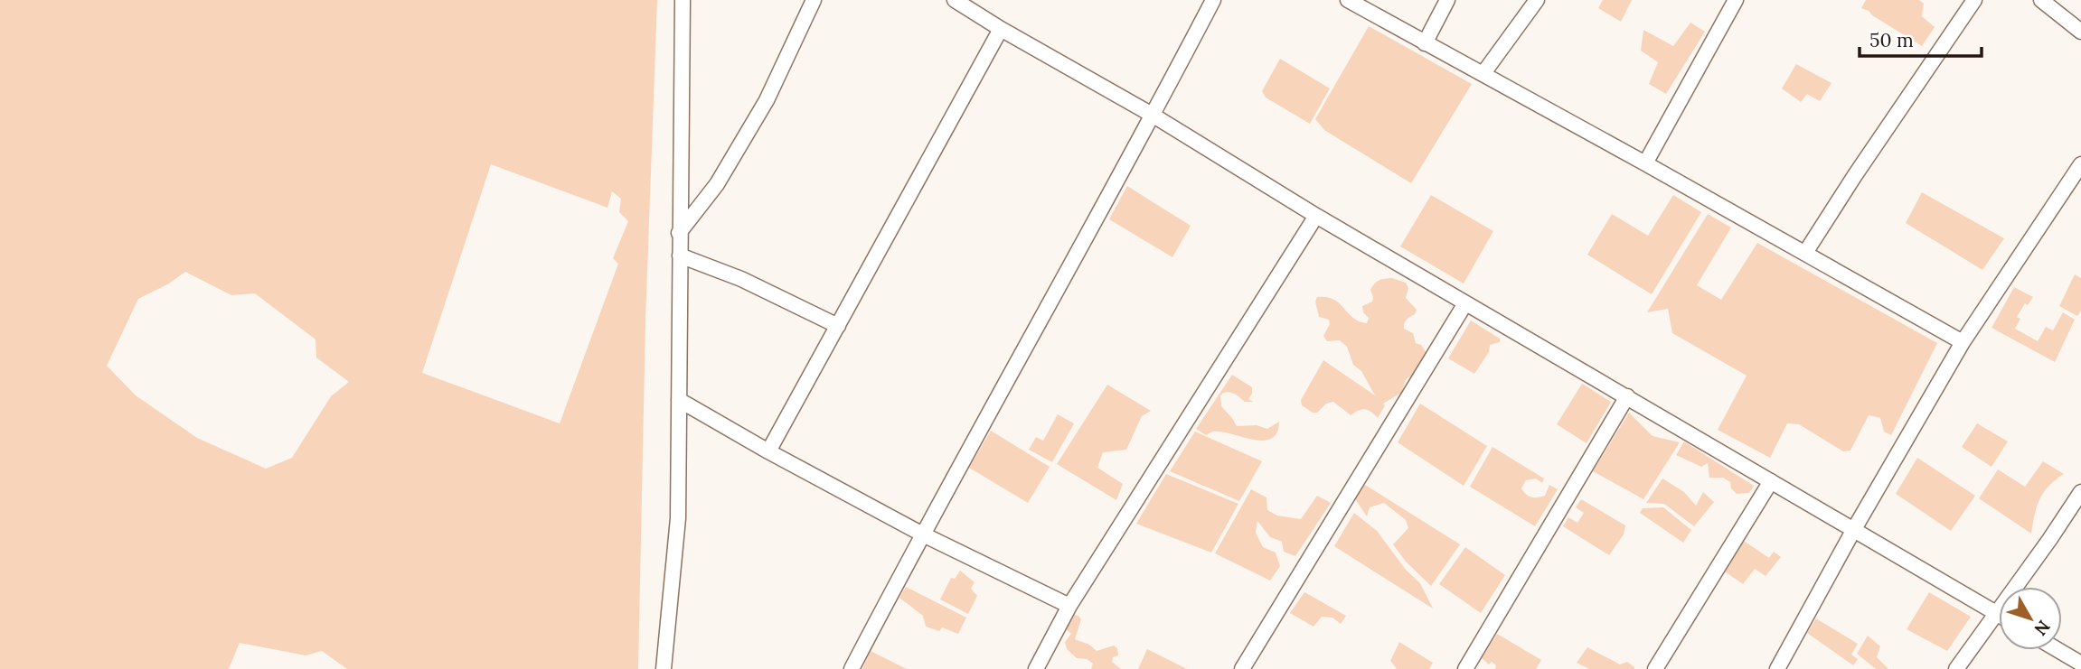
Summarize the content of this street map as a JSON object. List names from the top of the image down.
{
  "scale_bar": "50 m",
  "north": "bottom right"
}
